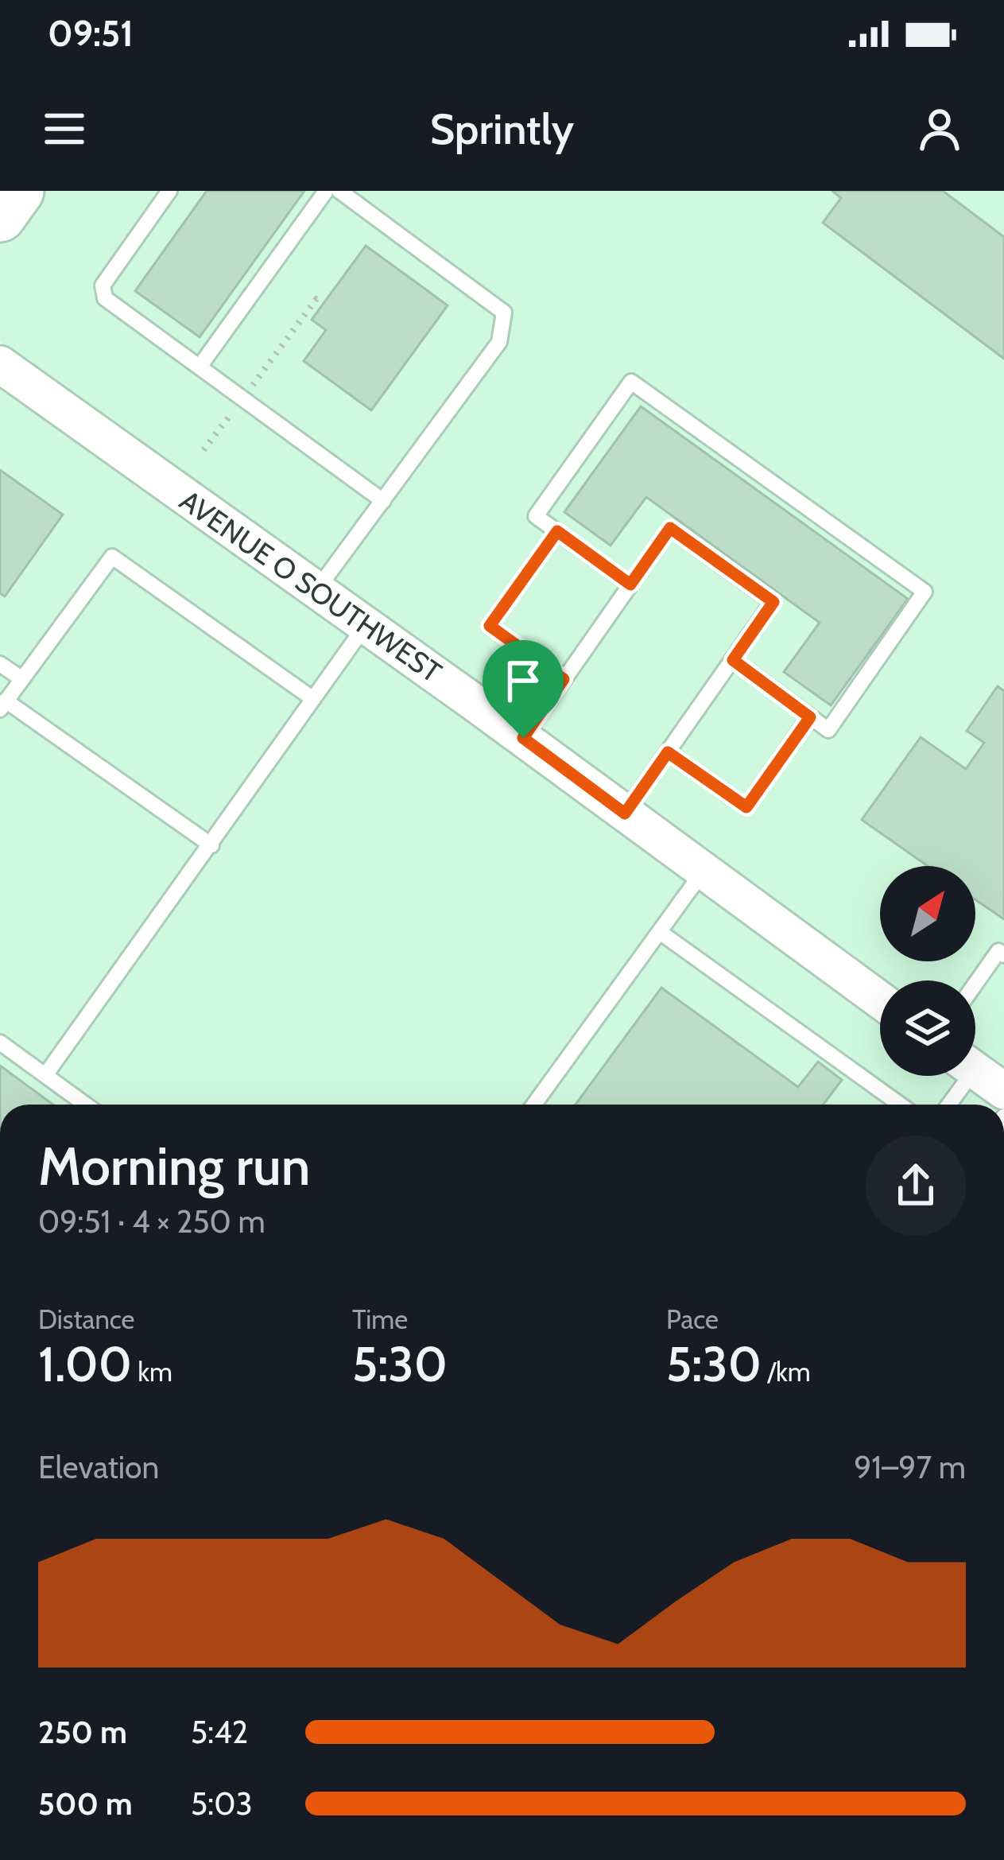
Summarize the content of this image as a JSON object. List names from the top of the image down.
{
  "streets": {
    "street": ["AVENUE O SOUTHWEST"]
  },
  "north": "top right",
  "page": {
    "status": "09:51",
    "header": "Sprintly",
    "heading": ["Morning run", "09:51 · 4 × 250 m"],
    "stats": [
      ["Distance", "1.00 km"],
      ["Time", "5:30"],
      ["Pace", "5:30 /km"]
    ],
    "chart": ["Elevation", "91–97 m"],
    "list": [
      {
        "name": "250 m",
        "note": "5:42"
      },
      {
        "name": "500 m",
        "note": "5:03"
      }
    ]
  }
}
